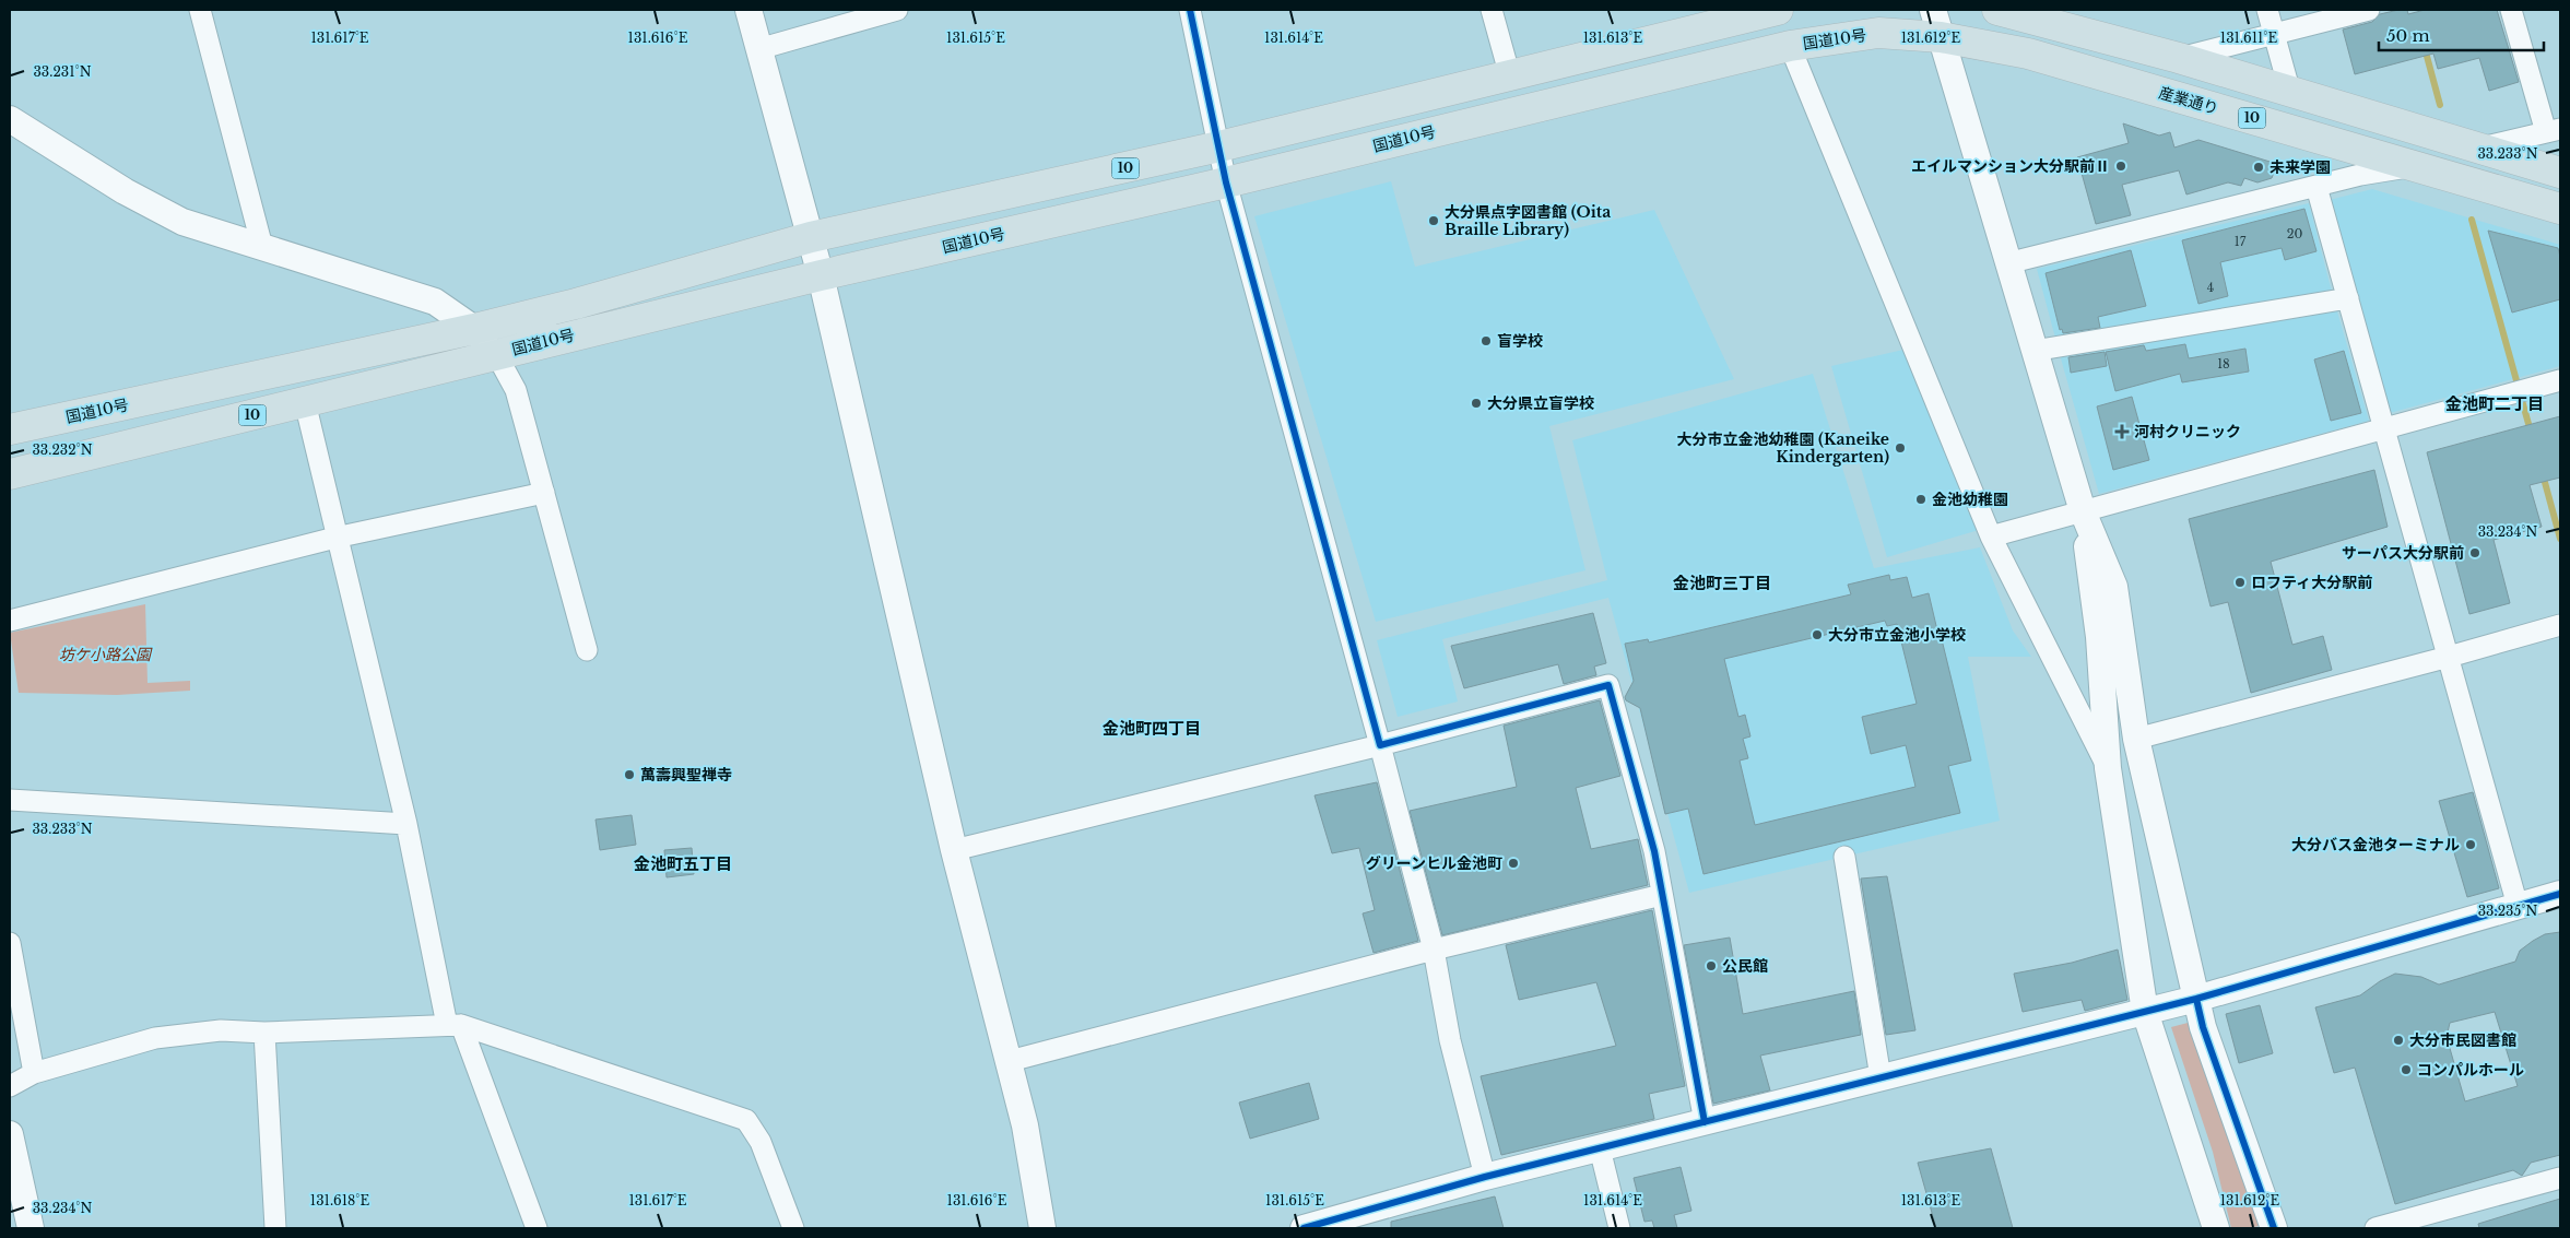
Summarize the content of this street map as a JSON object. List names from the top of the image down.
{
  "streets": {
    "highway": ["国道10号", "産業通り", "10"]
  },
  "crossings": [
    ["国道10号", "産業通り"]
  ],
  "districts": [
    "金池町二丁目",
    "金池町三丁目",
    "金池町四丁目",
    "金池町五丁目"
  ],
  "parks": ["坊ケ小路公園"],
  "places": {
    "other": [
      "エイルマンション大分駅前Ⅱ",
      "未来学園",
      "大分県点字図書館 (Oita Braille Library)",
      "盲学校",
      "大分県立盲学校",
      "大分市立金池幼稚園 (Kaneike Kindergarten)",
      "金池幼稚園",
      "サーパス大分駅前",
      "ロフティ大分駅前",
      "大分市立金池小学校",
      "萬壽興聖禅寺",
      "大分バス金池ターミナル",
      "グリーンヒル金池町",
      "公民館",
      "大分市民図書館",
      "コンパルホール"
    ],
    "health": ["河村クリニック"]
  },
  "house_numbers": [
    "20",
    "17",
    "4",
    "18"
  ],
  "scale_bar": "50 m",
  "coordinates": [
    "131.617°E",
    "131.616°E",
    "131.615°E",
    "131.614°E",
    "131.613°E",
    "131.612°E",
    "131.611°E",
    "33.231°N",
    "33.233°N",
    "33.232°N",
    "33.234°N",
    "33.235°N",
    "131.618°E"
  ]
}
